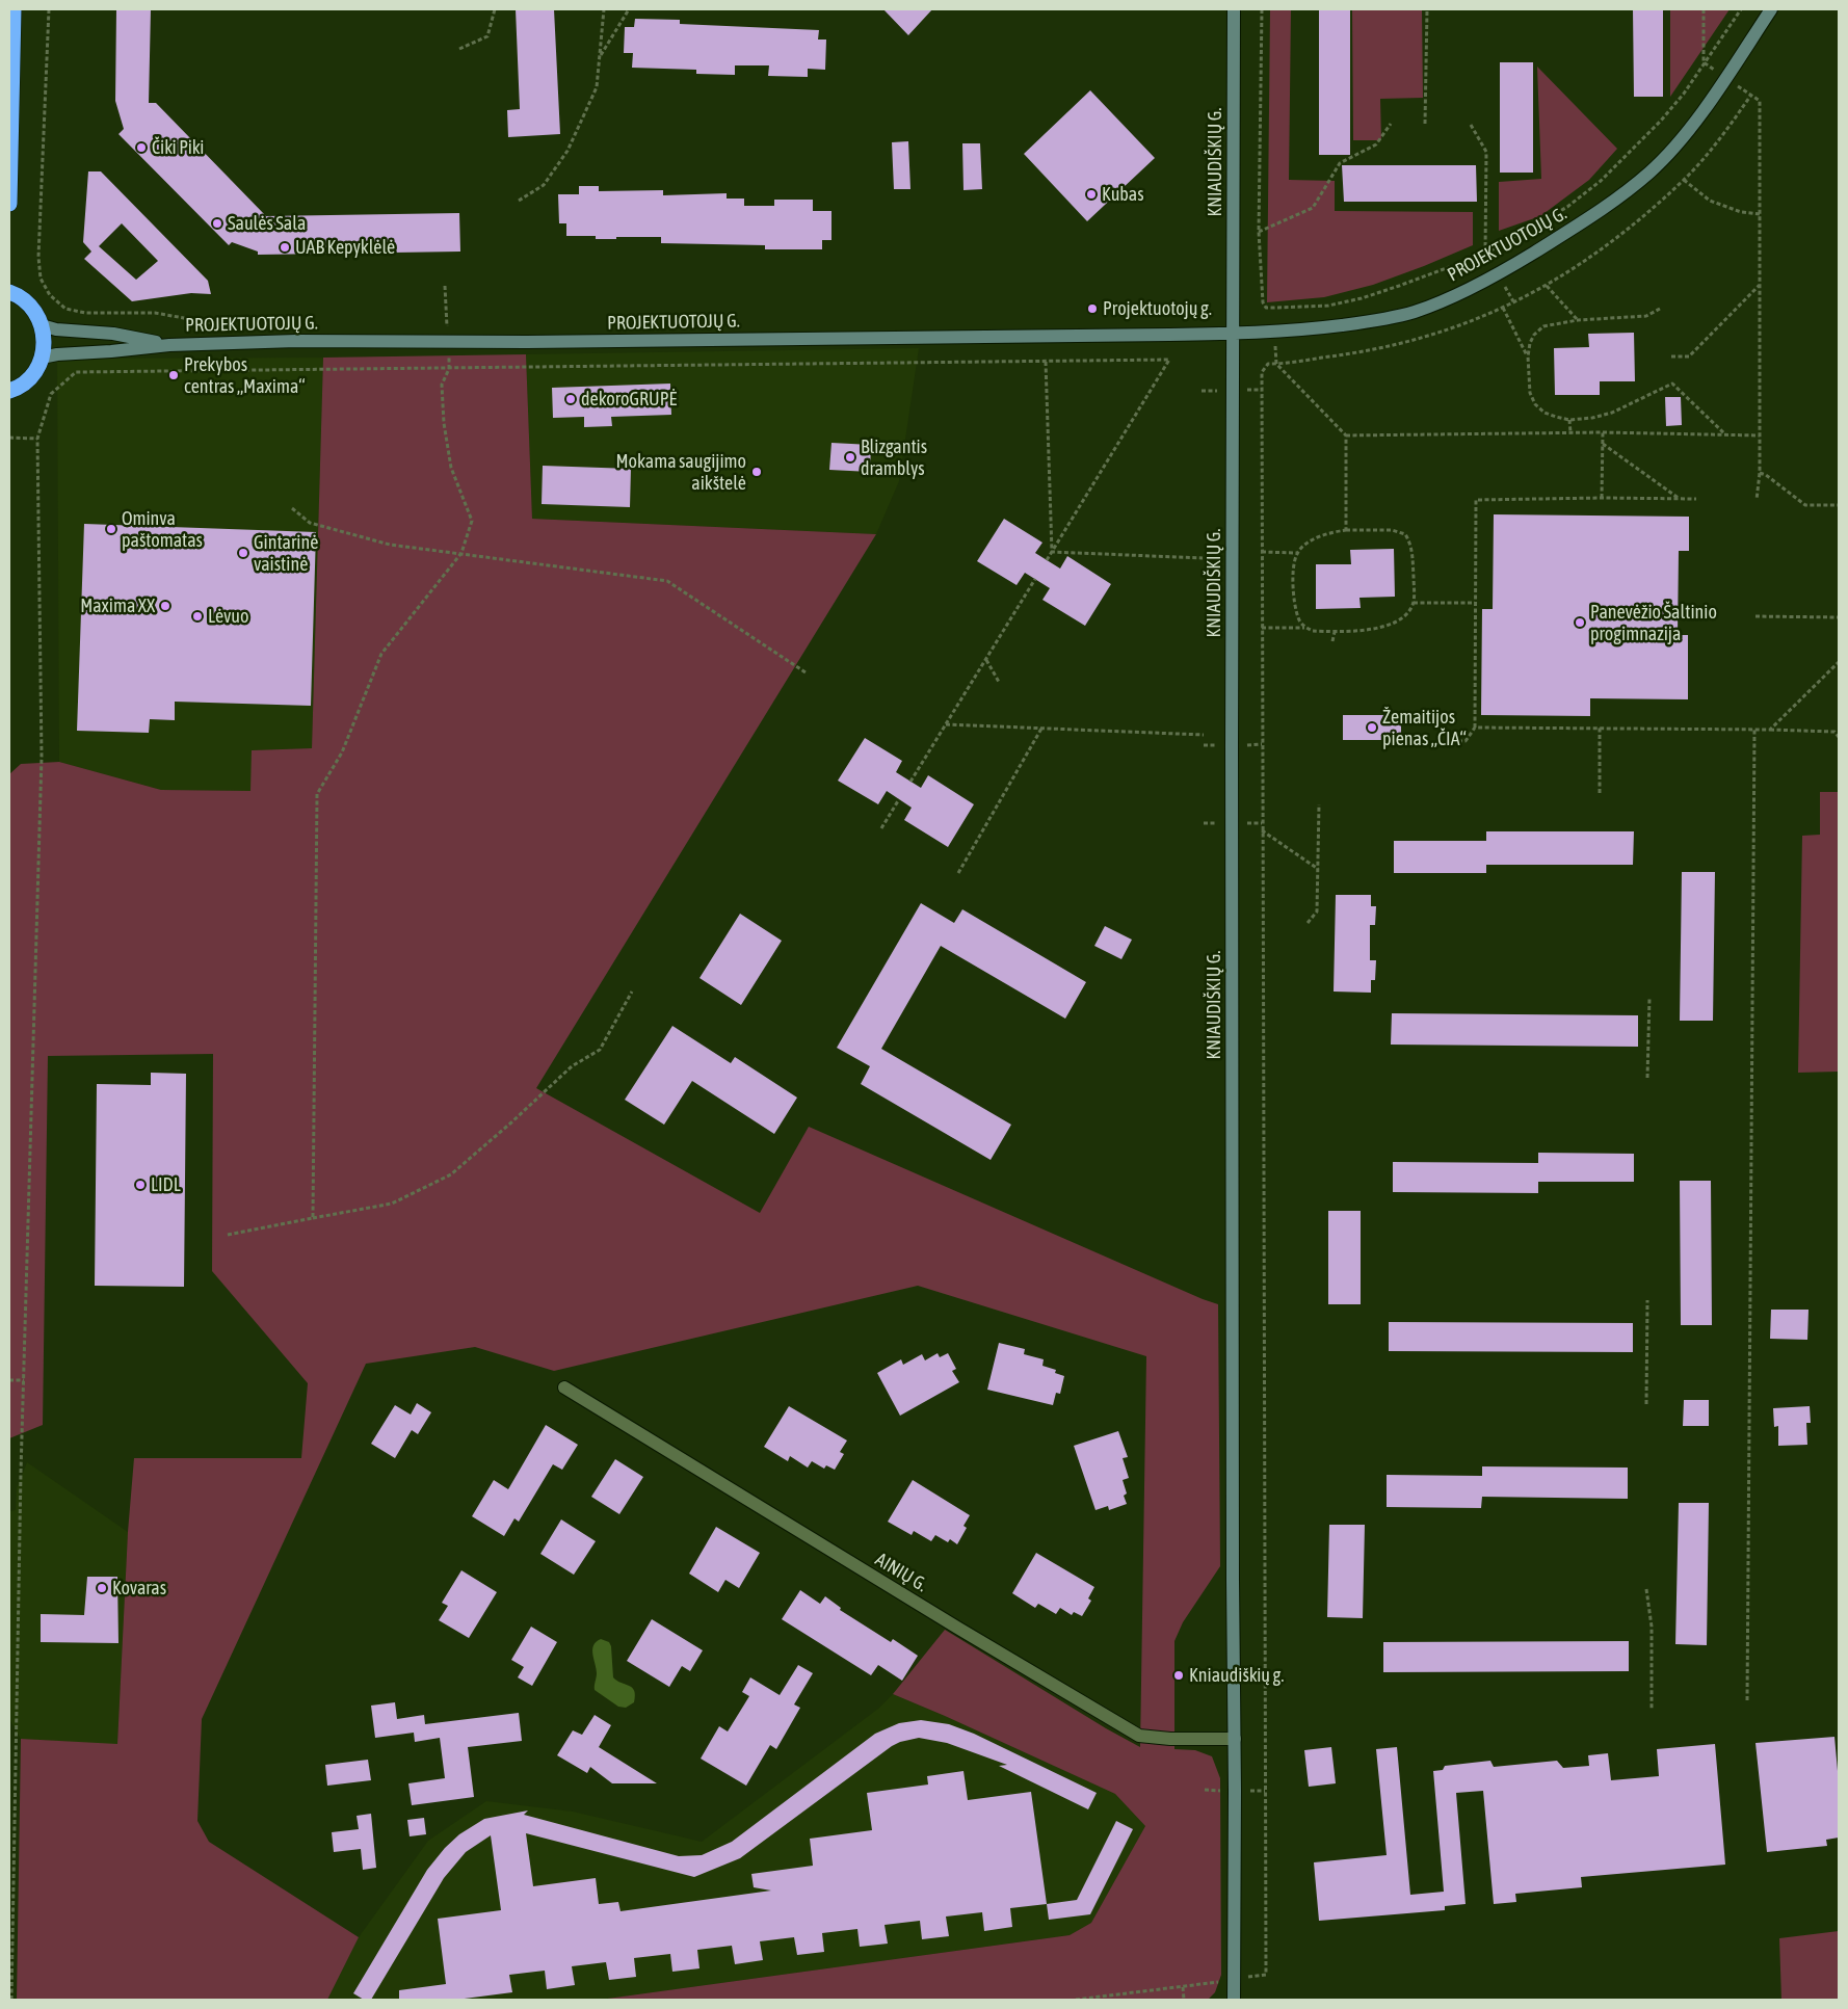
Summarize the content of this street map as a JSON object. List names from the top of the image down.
{
  "streets": {
    "main road": ["KNIAUDIŠKIŲ G.", "PROJEKTUOTOJŲ G."],
    "street": ["AINIŲ G."]
  },
  "crossings": [
    ["KNIAUDIŠKIŲ G.", "PROJEKTUOTOJŲ G."],
    ["KNIAUDIŠKIŲ G.", "AINIŲ G."]
  ],
  "places": [
    "Čiki Piki",
    "Kubas",
    "Saulės Sala",
    "UAB Kepyklėlė",
    "Projektuotojų g.",
    "Prekybos centras „Maxima“",
    "dekoroGRUPĖ",
    "Blizgantis dramblys",
    "Mokama saugijimo aikštelė",
    "Ominva paštomatas",
    "Gintarinė vaistinė",
    "Maxima XX",
    "Lėvuo",
    "Panevėžio Šaltinio progimnazija",
    "Žemaitijos pienas „ČIA“",
    "LIDL",
    "Kovaras",
    "Kniaudiškių g."
  ]
}
